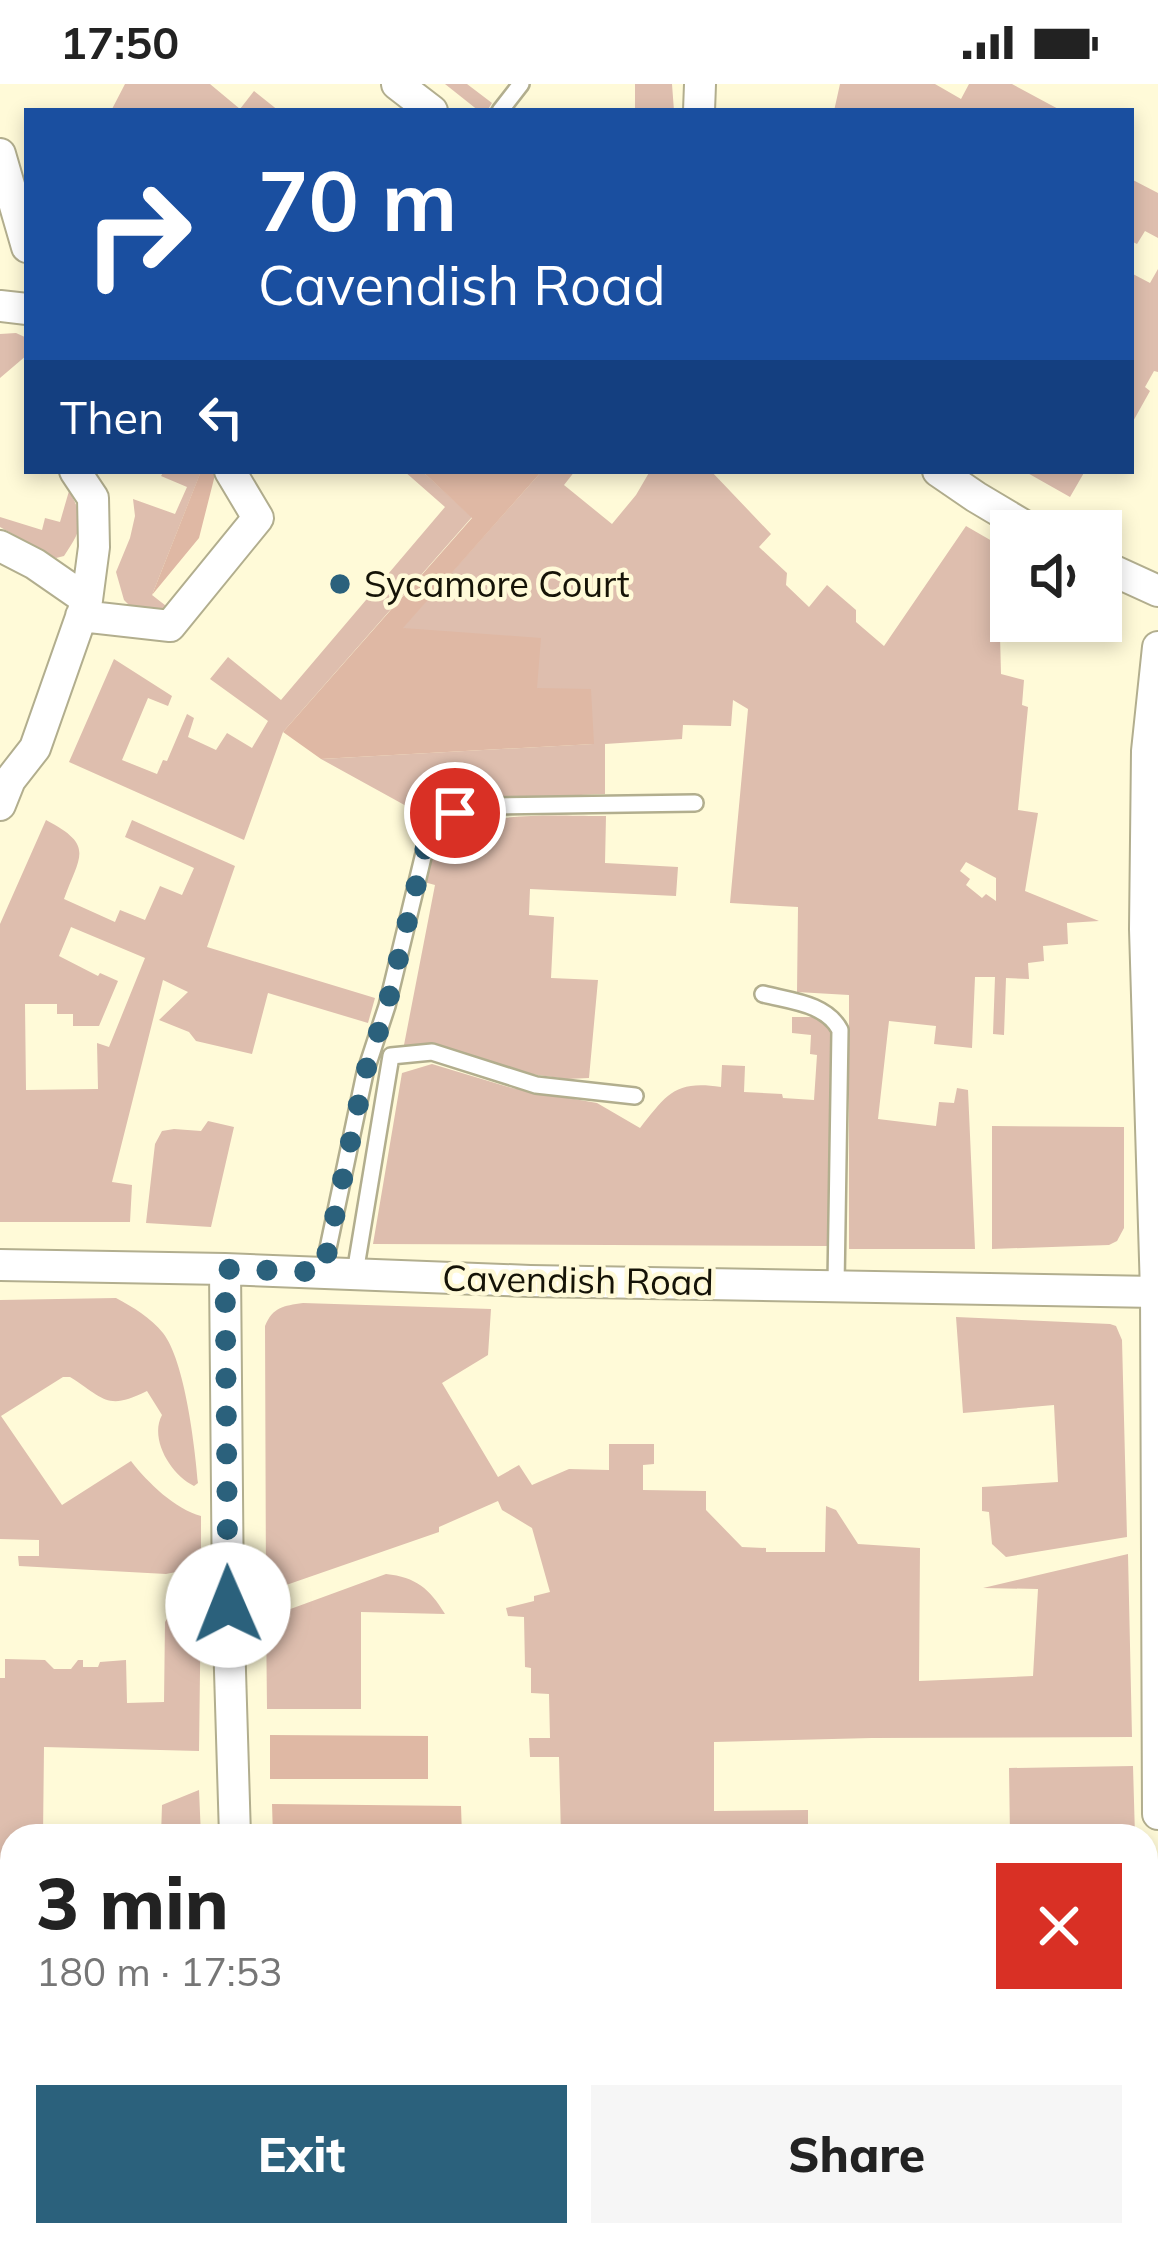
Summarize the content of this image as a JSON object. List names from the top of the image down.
{
  "streets": {
    "street": ["Cavendish Road"]
  },
  "places": ["Sycamore Court"],
  "page": {
    "status": "17:50",
    "turn": ["70 m", "Cavendish Road"],
    "then": "Then",
    "heading": ["3 min", "180 m · 17:53"],
    "buttons": ["Exit", "Share"]
  }
}
